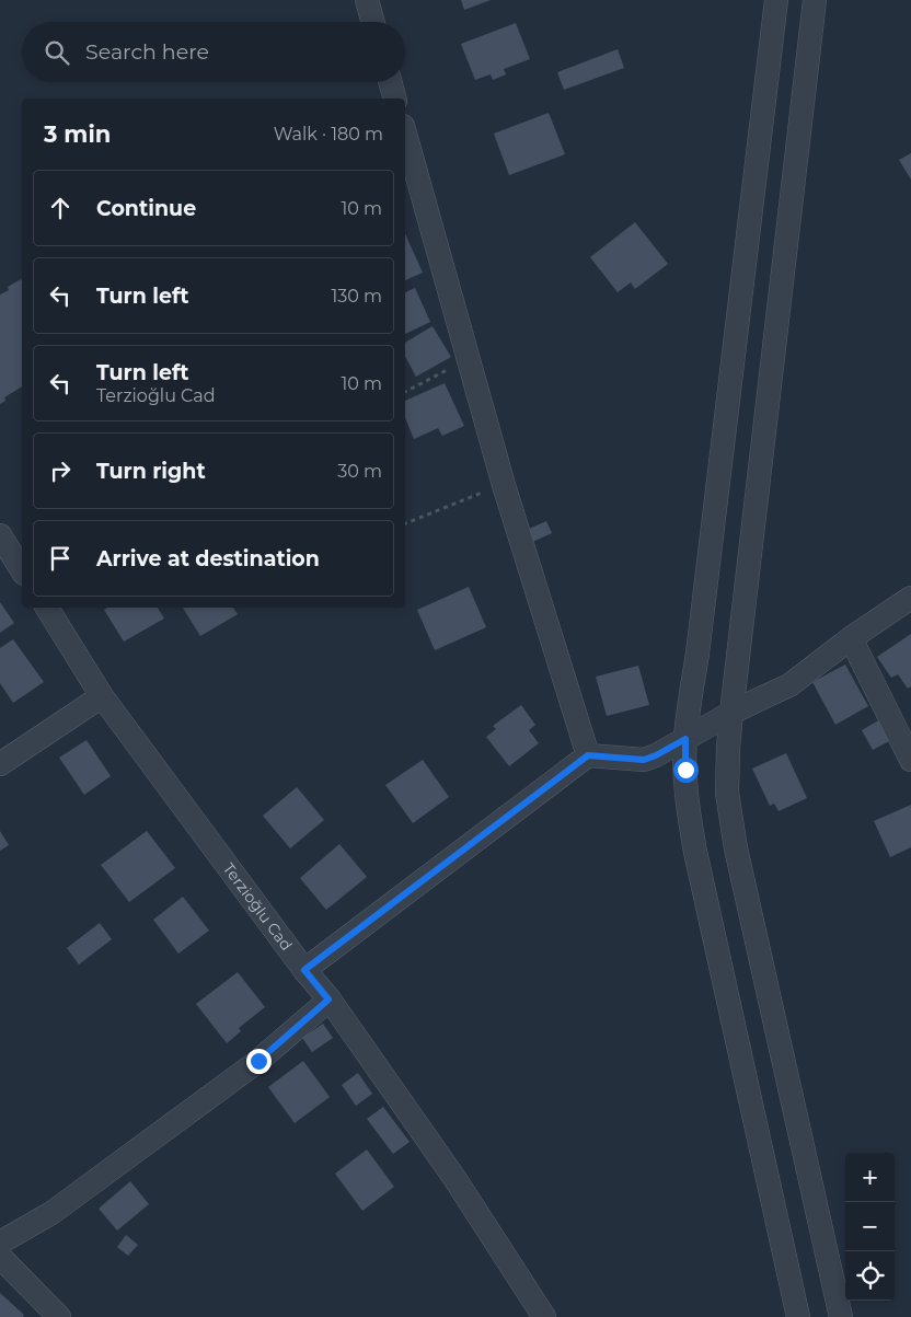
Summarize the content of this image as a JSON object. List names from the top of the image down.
{
  "streets": {
    "street": ["Terzioğlu Cad"]
  },
  "page": {
    "search": "Search here",
    "heading": ["3 min", "Walk · 180 m"],
    "list": [
      ["Continue", "10 m"],
      ["Turn left", "130 m"],
      ["Turn left", "Terzioğlu Cad", "10 m"],
      ["Turn right", "30 m"],
      "Arrive at destination"
    ],
    "map_buttons": ["+", "−"]
  }
}
